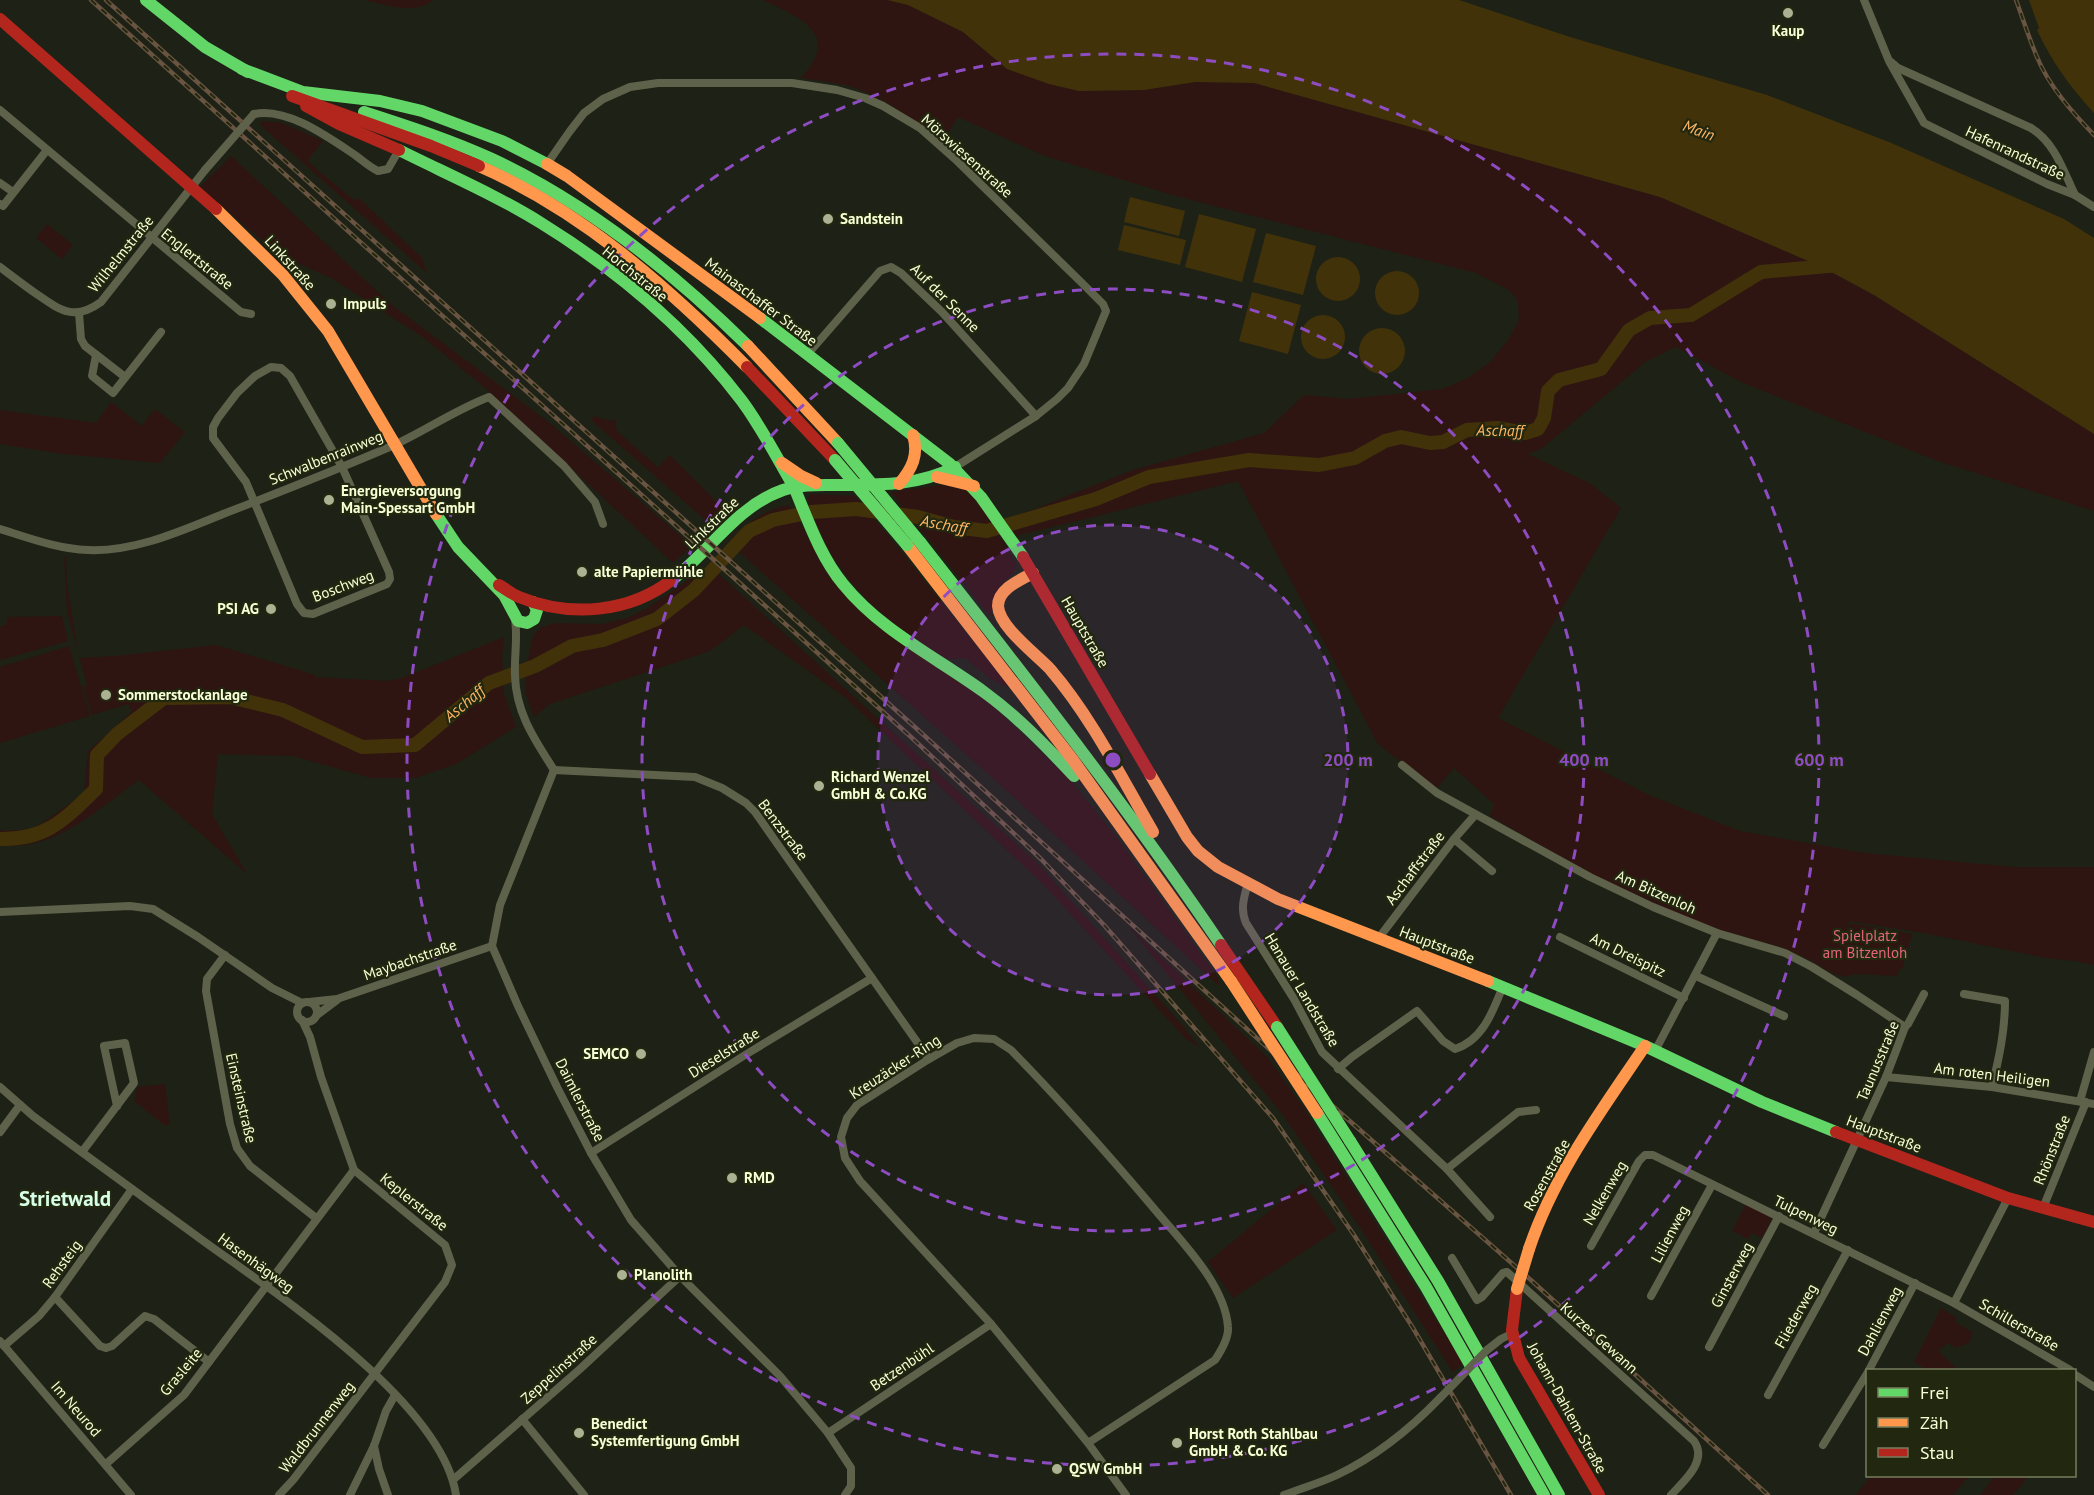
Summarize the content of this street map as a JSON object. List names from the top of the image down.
{
  "streets": {
    "main road": [
      "Linkstraße",
      "Horchstraße",
      "Mainaschaffer Straße",
      "Hauptstraße",
      "Rosenstraße",
      "Johann-Dahlem-Straße"
    ],
    "street": [
      "Hafenrandstraße",
      "Mörswiesenstraße",
      "Wilhelmstraße",
      "Englertstraße",
      "Auf der Senne",
      "Schwalbenrainweg",
      "Boschweg",
      "Benzstraße",
      "Aschaffstraße",
      "Am Bitzenloh",
      "Am Dreispitz",
      "Maybachstraße",
      "Hanauer Landstraße",
      "Dieselstraße",
      "Taunusstraße",
      "Kreuzäcker-Ring",
      "Am roten Heiligen",
      "Einsteinstraße",
      "Daimlerstraße",
      "Rhönstraße",
      "Nelkenweg",
      "Keplerstraße",
      "Tulpenweg",
      "Lilienweg",
      "Hasenhägweg",
      "Rehsteig",
      "Ginsterweg",
      "Fliederweg",
      "Dahlienweg",
      "Schillerstraße",
      "Kurzes Gewann",
      "Betzenbühl",
      "Zeppelinstraße",
      "Grasleite",
      "Im Neurod",
      "Waldbrunnenweg"
    ]
  },
  "crossings": [
    ["Mörswiesenstraße", "Linkstraße"],
    ["Mörswiesenstraße", "Auf der Senne"],
    ["Mörswiesenstraße", "Mainaschaffer Straße"],
    ["Mörswiesenstraße", "Hauptstraße"],
    ["Wilhelmstraße", "Englertstraße"],
    ["Wilhelmstraße", "Linkstraße"],
    ["Wilhelmstraße", "Horchstraße"],
    ["Linkstraße", "Horchstraße"],
    ["Linkstraße", "Mainaschaffer Straße"],
    ["Linkstraße", "Schwalbenrainweg"],
    ["Linkstraße", "Hauptstraße"],
    ["Horchstraße", "Mainaschaffer Straße"],
    ["Auf der Senne", "Mainaschaffer Straße"],
    ["Mainaschaffer Straße", "Hauptstraße"],
    ["Schwalbenrainweg", "Boschweg"],
    ["Hauptstraße", "Aschaffstraße"],
    ["Hauptstraße", "Hanauer Landstraße"],
    ["Hauptstraße", "Taunusstraße"],
    ["Hauptstraße", "Rhönstraße"],
    ["Hauptstraße", "Rosenstraße"],
    ["Benzstraße", "Dieselstraße"],
    ["Benzstraße", "Kreuzäcker-Ring"],
    ["Aschaffstraße", "Am Bitzenloh"],
    ["Am Bitzenloh", "Taunusstraße"],
    ["Maybachstraße", "Daimlerstraße"],
    ["Dieselstraße", "Daimlerstraße"],
    ["Taunusstraße", "Am roten Heiligen"],
    ["Taunusstraße", "Tulpenweg"],
    ["Kreuzäcker-Ring", "Betzenbühl"],
    ["Am roten Heiligen", "Rhönstraße"],
    ["Einsteinstraße", "Grasleite"],
    ["Daimlerstraße", "Betzenbühl"],
    ["Daimlerstraße", "Zeppelinstraße"],
    ["Rosenstraße", "Johann-Dahlem-Straße"],
    ["Nelkenweg", "Tulpenweg"],
    ["Keplerstraße", "Hasenhägweg"],
    ["Keplerstraße", "Grasleite"],
    ["Keplerstraße", "Waldbrunnenweg"],
    ["Tulpenweg", "Lilienweg"],
    ["Tulpenweg", "Ginsterweg"],
    ["Tulpenweg", "Fliederweg"],
    ["Tulpenweg", "Dahlienweg"],
    ["Tulpenweg", "Schillerstraße"],
    ["Hasenhägweg", "Rehsteig"],
    ["Hasenhägweg", "Zeppelinstraße"],
    ["Hasenhägweg", "Grasleite"],
    ["Hasenhägweg", "Waldbrunnenweg"],
    ["Rehsteig", "Im Neurod"],
    ["Grasleite", "Im Neurod"]
  ],
  "districts": ["Strietwald"],
  "water": ["Main", "Aschaff"],
  "parks": ["Spielplatz am Bitzenloh"],
  "places": [
    "Kaup",
    "Sandstein",
    "Impuls",
    "Energieversorgung Main-Spessart GmbH",
    "alte Papiermühle",
    "PSI AG",
    "Sommerstockanlage",
    "Richard Wenzel GmbH & Co.KG",
    "SEMCO",
    "RMD",
    "Planolith",
    "Benedict Systemfertigung GmbH",
    "Horst Roth Stahlbau GmbH & Co. KG",
    "QSW GmbH"
  ],
  "legend": ["Frei", "Zäh", "Stau"],
  "rings": ["200 m", "400 m", "600 m"]
}
